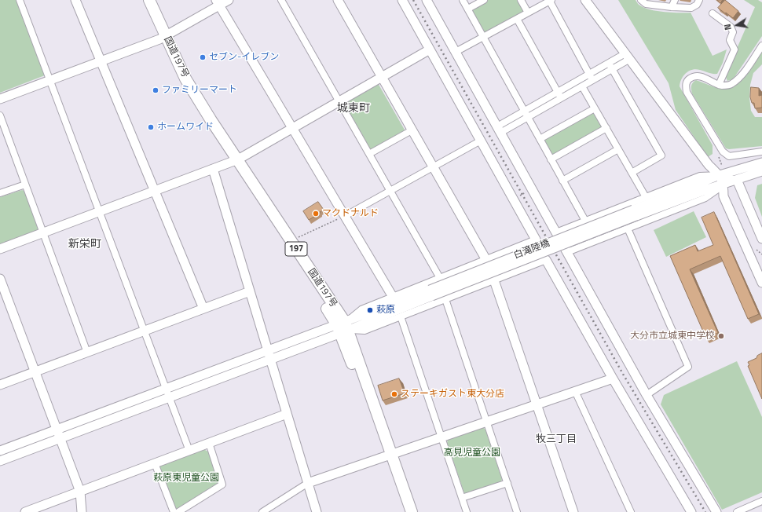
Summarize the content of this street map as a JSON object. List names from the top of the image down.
{
  "streets": {
    "highway": ["国道197号", "197"],
    "street": ["白滝陸橋"]
  },
  "crossings": [
    ["国道197号", "白滝陸橋"]
  ],
  "districts": ["城東町", "新栄町", "牧三丁目"],
  "parks": ["高見児童公園", "萩原東児童公園"],
  "places": [
    "セブン-イレブン",
    "ファミリーマート",
    "ホームワイド",
    "マクドナルド",
    "萩原",
    "大分市立城東中学校",
    "ステーキガスト東大分店"
  ],
  "north": "left"
}
